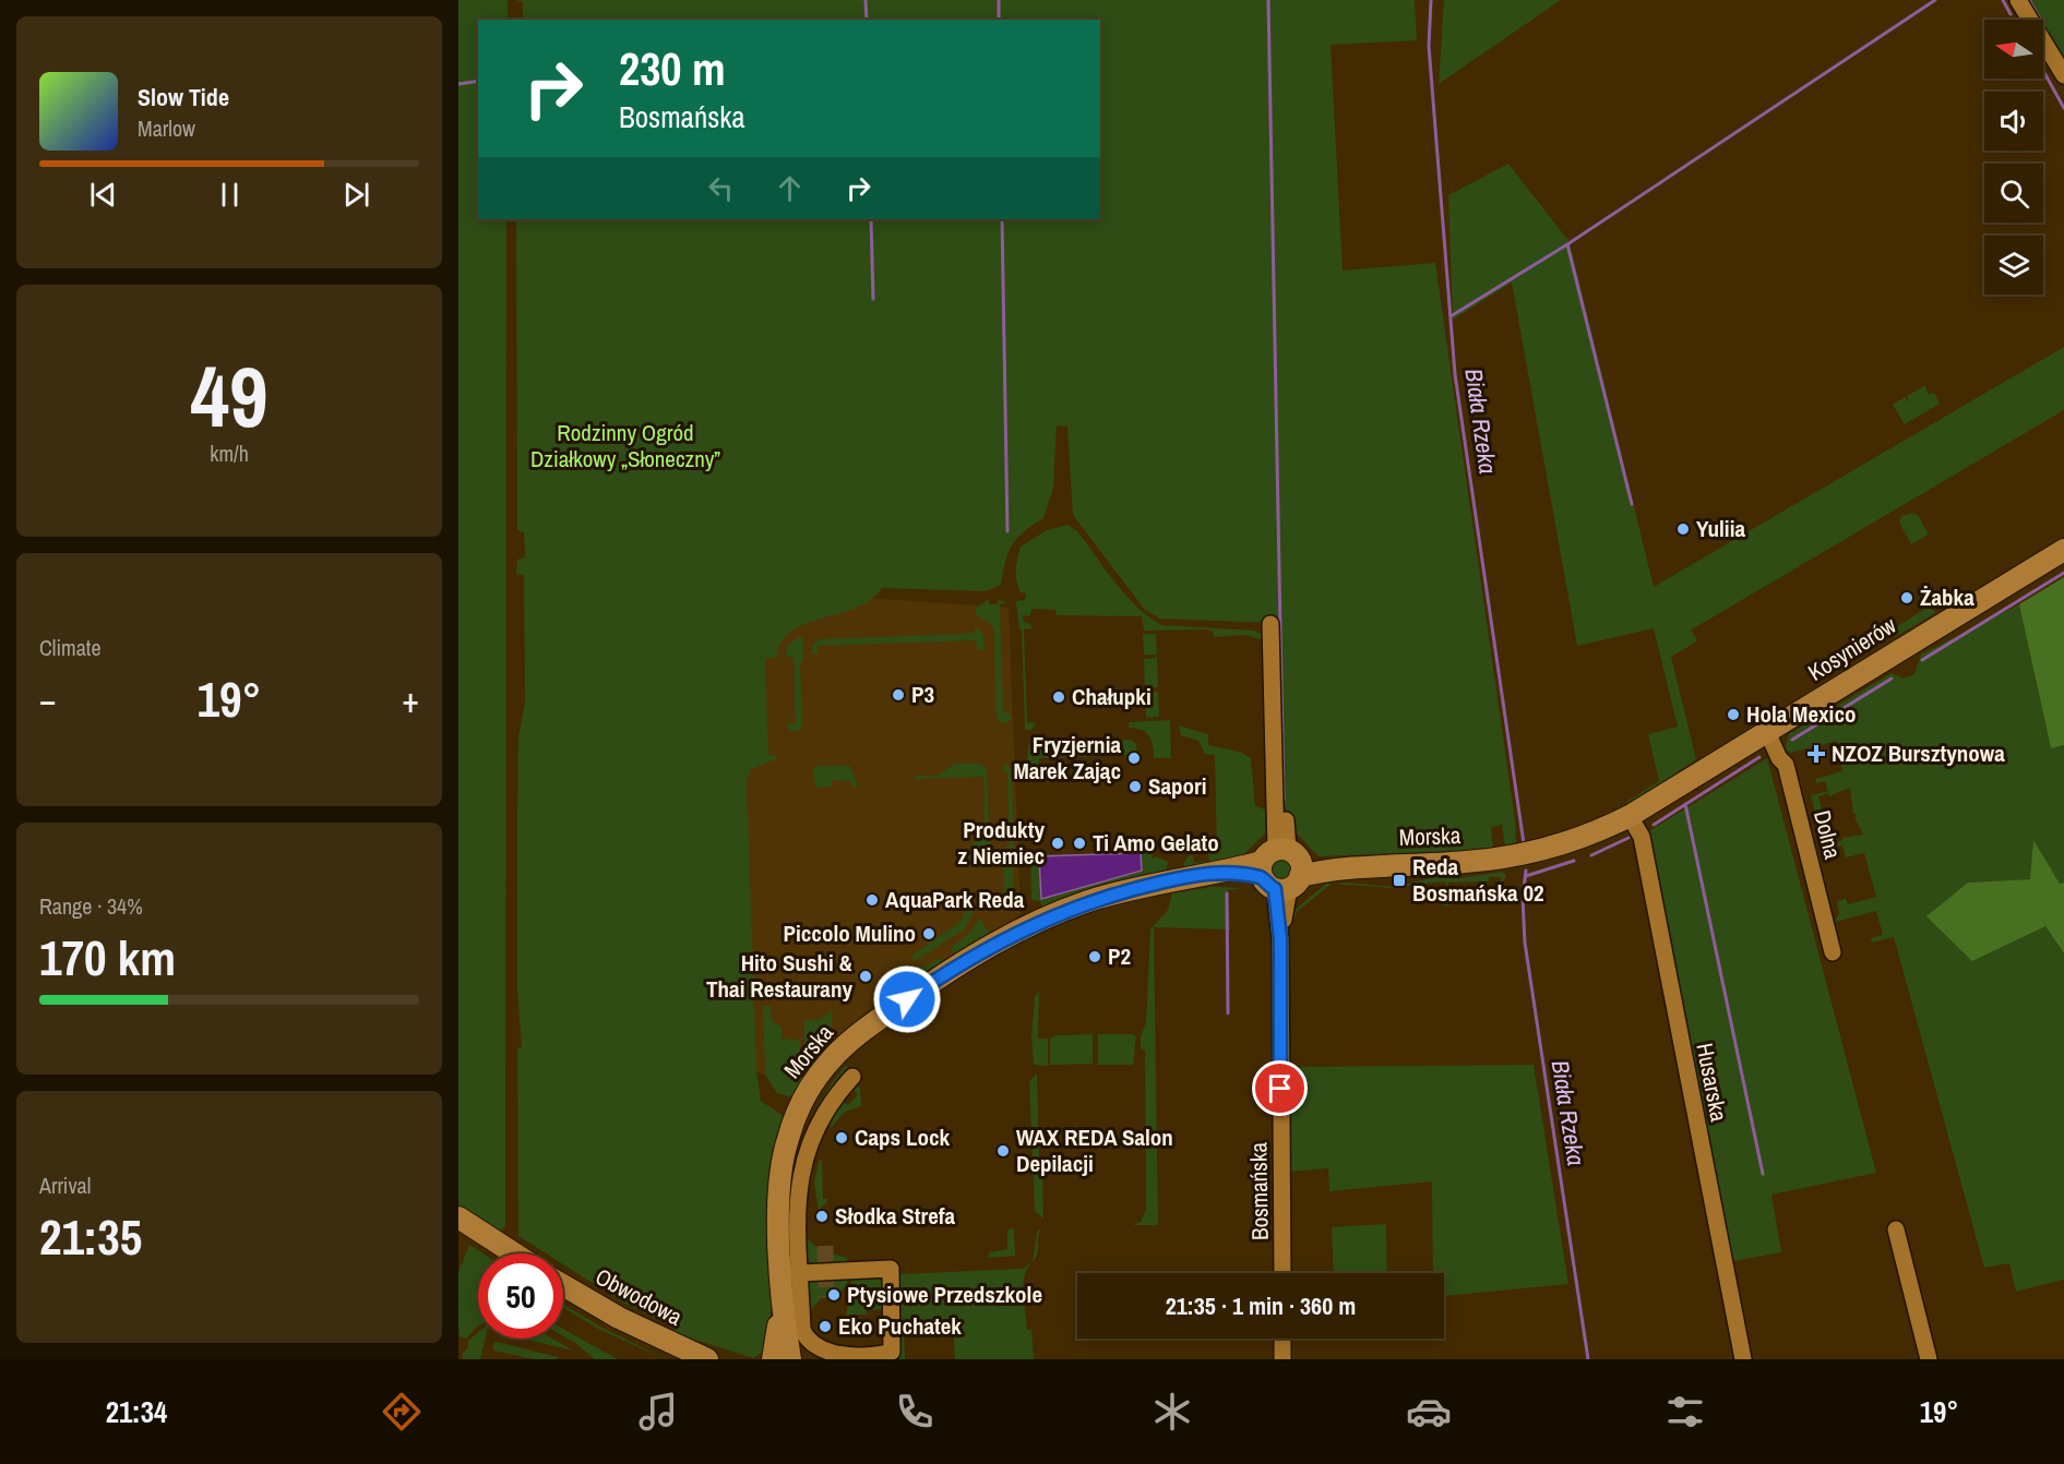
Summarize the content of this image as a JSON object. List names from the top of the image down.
{
  "streets": {
    "main road": ["Kosynierów", "Morska", "Obwodowa"],
    "street": ["Dolna", "Husarska", "Bosmańska"]
  },
  "crossings": [
    ["Kosynierów", "Dolna"],
    ["Kosynierów", "Morska"],
    ["Kosynierów", "Husarska"],
    ["Morska", "Bosmańska"]
  ],
  "water": ["Biała Rzeka"],
  "parks": ["Rodzinny Ogród Działkowy „Słoneczny”"],
  "places": {
    "other": [
      "Yuliia",
      "Żabka",
      "P3",
      "Chałupki",
      "Hola Mexico",
      "Fryzjernia Marek Zając",
      "Sapori",
      "Produkty z Niemiec",
      "Ti Amo Gelato",
      "AquaPark Reda",
      "Piccolo Mulino",
      "P2",
      "Hito Sushi & Thai Restaurany",
      "Caps Lock",
      "WAX REDA Salon Depilacji",
      "Słodka Strefa",
      "Ptysiowe Przedszkole",
      "Eko Puchatek"
    ],
    "health": ["NZOZ Bursztynowa"],
    "transit": ["Reda Bosmańska 02"]
  },
  "north": "left",
  "page": {
    "turn": ["230 m", "Bosmańska"],
    "song": ["Slow Tide", "Marlow"],
    "tile": [
      ["49", "km/h"],
      "Climate",
      ["Range · 34%", "170 km"],
      ["Arrival", "21:35"]
    ],
    "heat": ["−", "19°", "+"],
    "limit": "50",
    "trip": "21:35 · 1 min · 360 m",
    "tabs": ["21:34", "19°"]
  }
}
